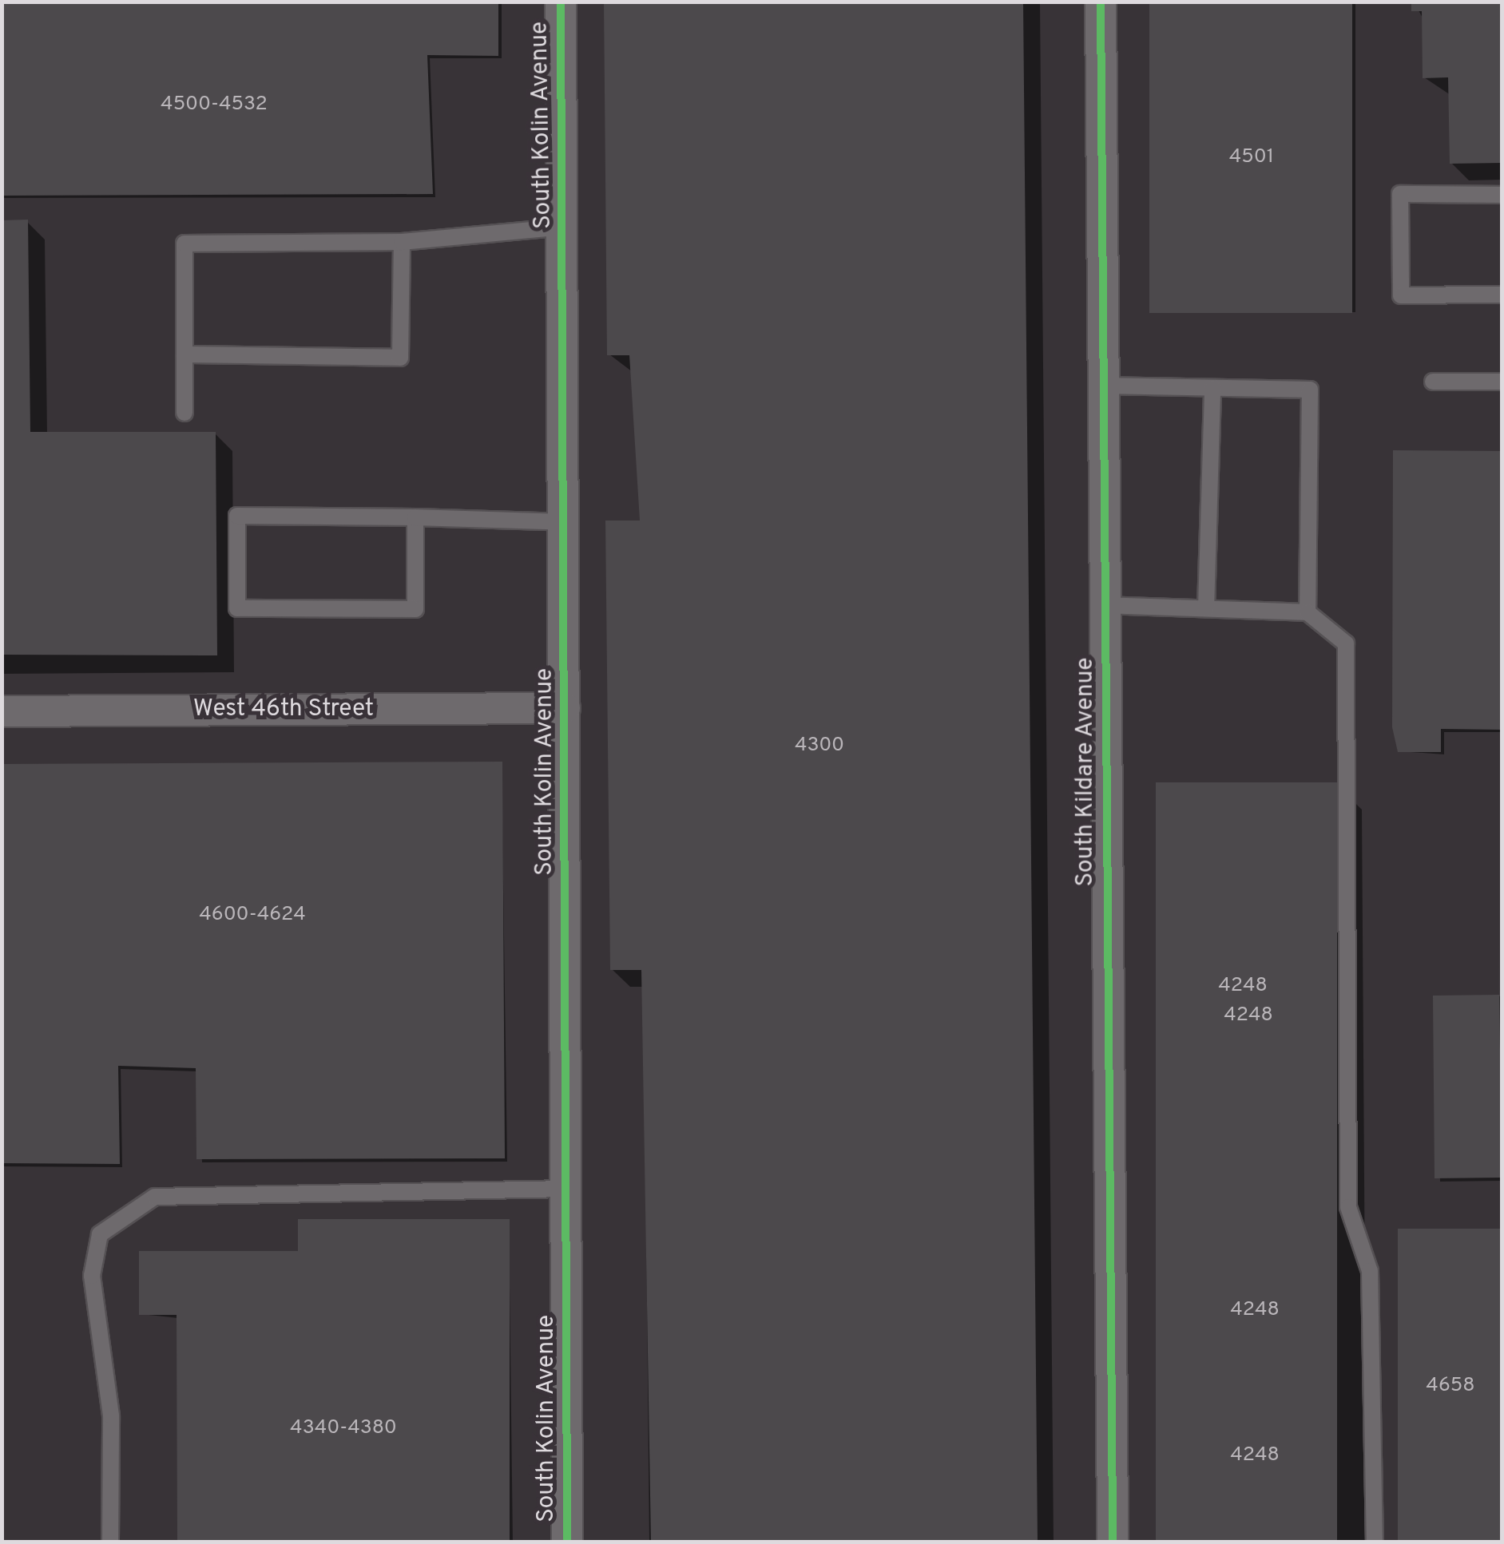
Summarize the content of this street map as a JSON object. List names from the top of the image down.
{
  "streets": {
    "street": ["South Kolin Avenue", "West 46th Street", "South Kildare Avenue"]
  },
  "crossings": [
    ["South Kolin Avenue", "West 46th Street"]
  ],
  "house_numbers": [
    "4500-4532",
    "4501",
    "4300",
    "4600-4624",
    "4248",
    "4248",
    "4248",
    "4658",
    "4340-4380",
    "4248"
  ]
}
